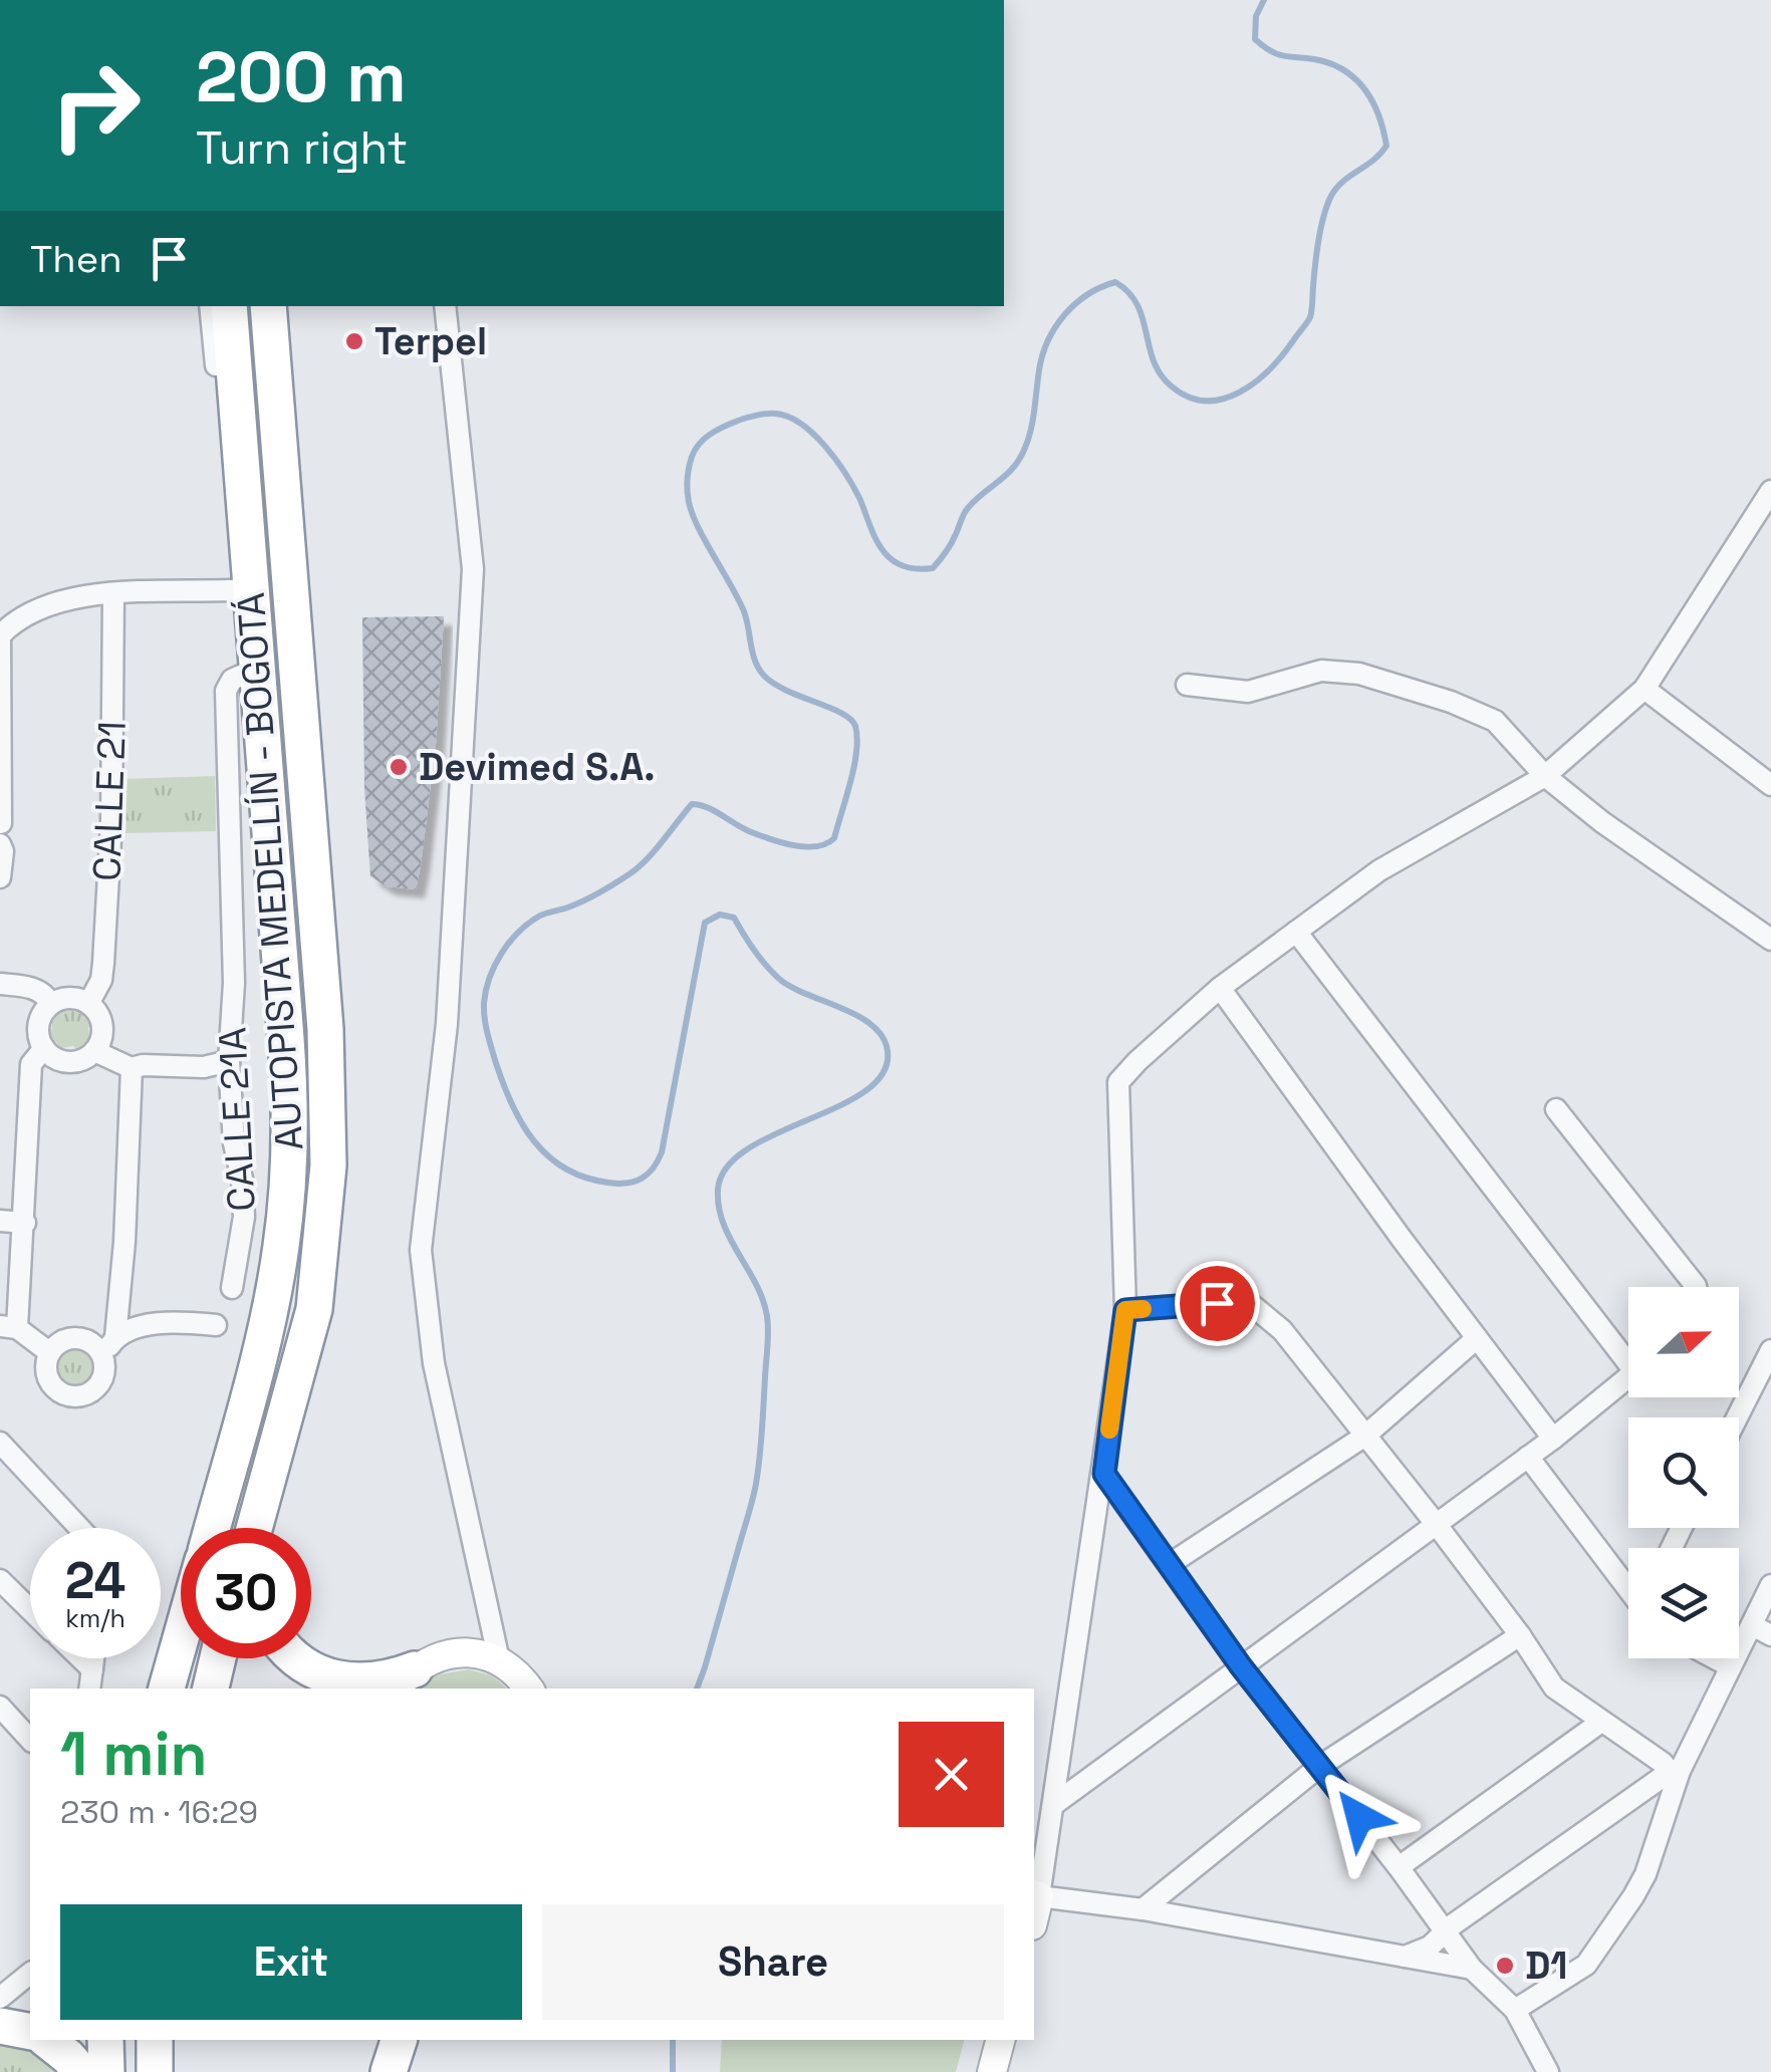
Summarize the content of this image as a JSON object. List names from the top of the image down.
{
  "streets": {
    "highway": ["AUTOPISTA MEDELLÍN - BOGOTÁ"],
    "street": ["CALLE 21", "CALLE 21A"]
  },
  "crossings": [
    ["AUTOPISTA MEDELLÍN - BOGOTÁ", "CALLE 21A"]
  ],
  "places": ["Terpel", "Devimed S.A.", "D1"],
  "north": "right",
  "page": {
    "turn": ["200 m", "Turn right"],
    "then": "Then",
    "speed": "24 km/h",
    "limit": "30",
    "heading": ["1 min", "230 m · 16:29"],
    "buttons": ["Exit", "Share"]
  }
}
